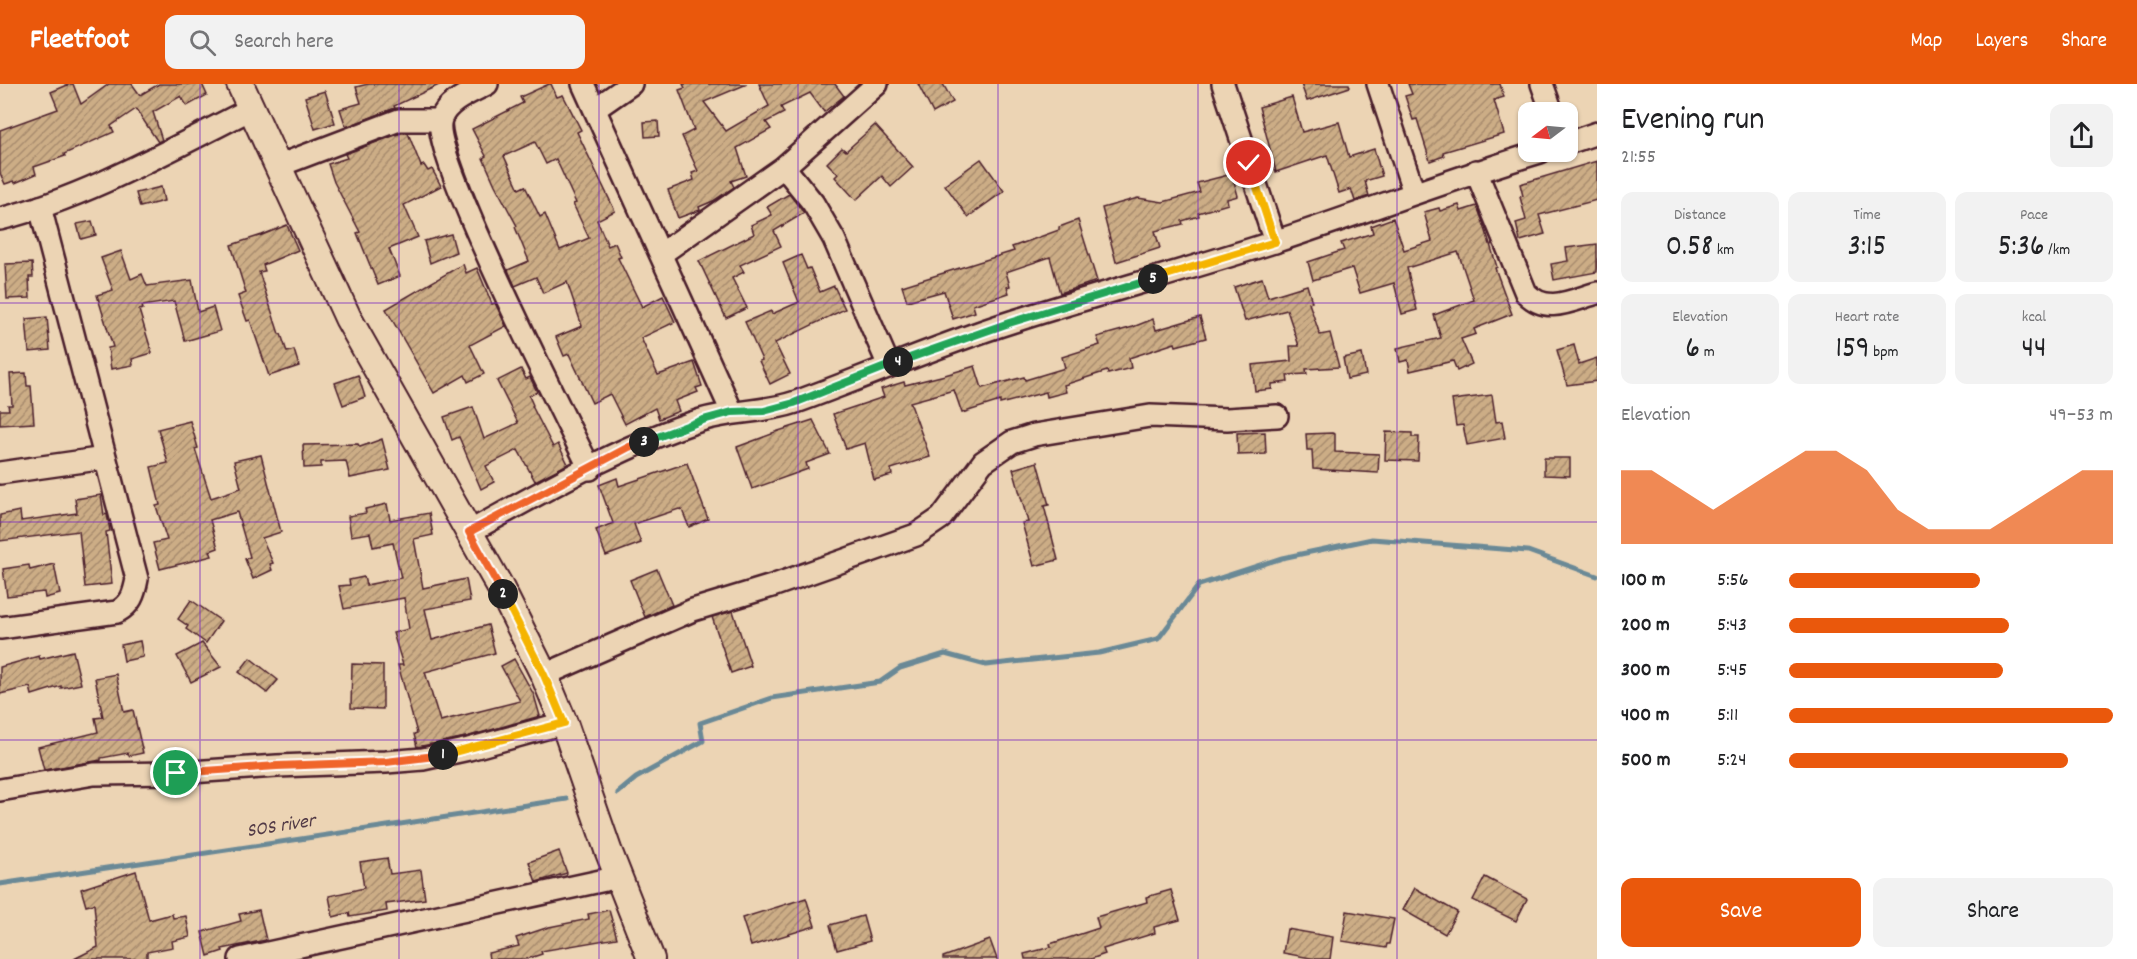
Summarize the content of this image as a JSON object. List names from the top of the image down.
{
  "water": ["SOS river"],
  "north": "left",
  "page": {
    "header": "Fleetfoot",
    "search": "Search here",
    "nav": ["Map", "Layers", "Share"],
    "heading": ["Evening run", "21:55"],
    "stats": [
      ["Distance", "0.58 km"],
      ["Time", "3:15"],
      ["Pace", "5:36 /km"],
      ["Elevation", "6 m"],
      ["Heart rate", "159 bpm"],
      ["kcal", "44"]
    ],
    "pins": [
      "5",
      "4",
      "3",
      "2",
      "1"
    ],
    "chart": ["Elevation", "49–53 m"],
    "list": [
      {
        "name": "100 m",
        "note": "5:56"
      },
      {
        "name": "200 m",
        "note": "5:43"
      },
      {
        "name": "300 m",
        "note": "5:45"
      },
      {
        "name": "400 m",
        "note": "5:11"
      },
      {
        "name": "500 m",
        "note": "5:24"
      }
    ],
    "buttons": ["Save", "Share"]
  }
}
